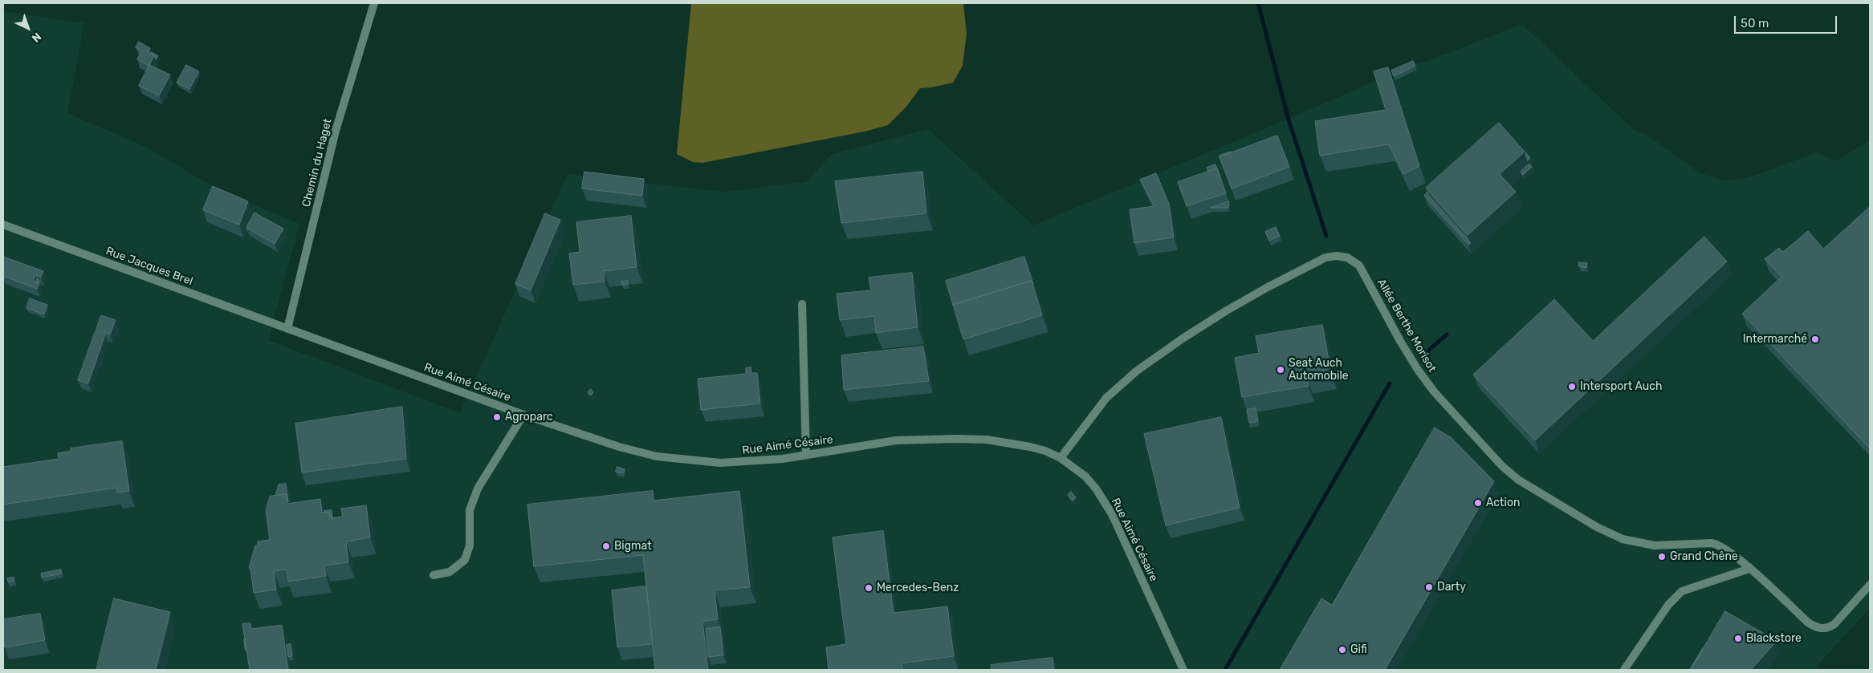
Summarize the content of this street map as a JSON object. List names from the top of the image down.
{
  "streets": {
    "street": [
      "Chemin du Haget",
      "Rue Jacques Brel",
      "Allée Berthe Morisot",
      "Rue Aimé Césaire"
    ]
  },
  "crossings": [
    ["Chemin du Haget", "Rue Jacques Brel"],
    ["Chemin du Haget", "Rue Aimé Césaire"],
    ["Rue Jacques Brel", "Rue Aimé Césaire"],
    ["Allée Berthe Morisot", "Rue Aimé Césaire"]
  ],
  "places": [
    "Intermarché",
    "Seat Auch Automobile",
    "Intersport Auch",
    "Agroparc",
    "Action",
    "Bigmat",
    "Grand Chêne",
    "Darty",
    "Mercedes-Benz",
    "Blackstore",
    "Gifi"
  ],
  "scale_bar": "50 m",
  "north": "bottom right"
}
